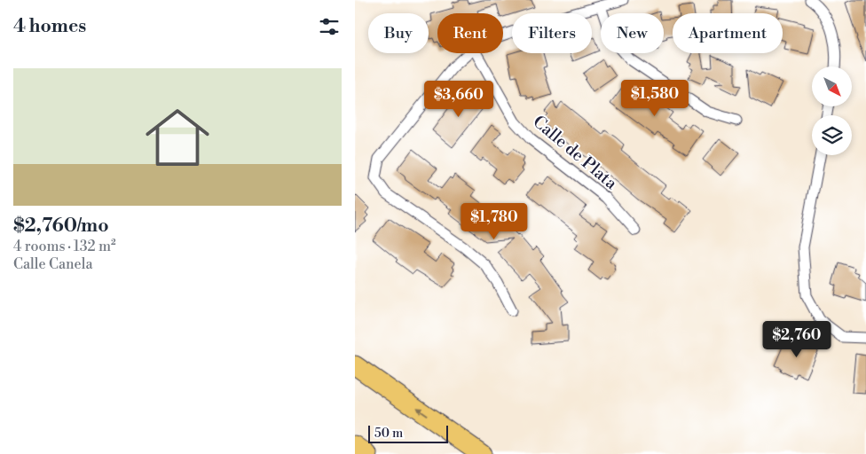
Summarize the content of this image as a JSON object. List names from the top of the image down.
{
  "streets": {
    "street": ["Calle de Plata"]
  },
  "scale_bar": "50 m",
  "north": "bottom right",
  "page": {
    "heading": "4 homes",
    "chip": [
      "Buy",
      "Rent",
      "Filters",
      "New",
      "Apartment"
    ],
    "list": [
      {
        "name": "$2,760/mo",
        "note": "4 rooms · 132 m² · Calle Canela"
      }
    ],
    "price": [
      "$1,580",
      "$3,660",
      "$1,780",
      "$2,760"
    ],
    "scale": "50 m"
  }
}
